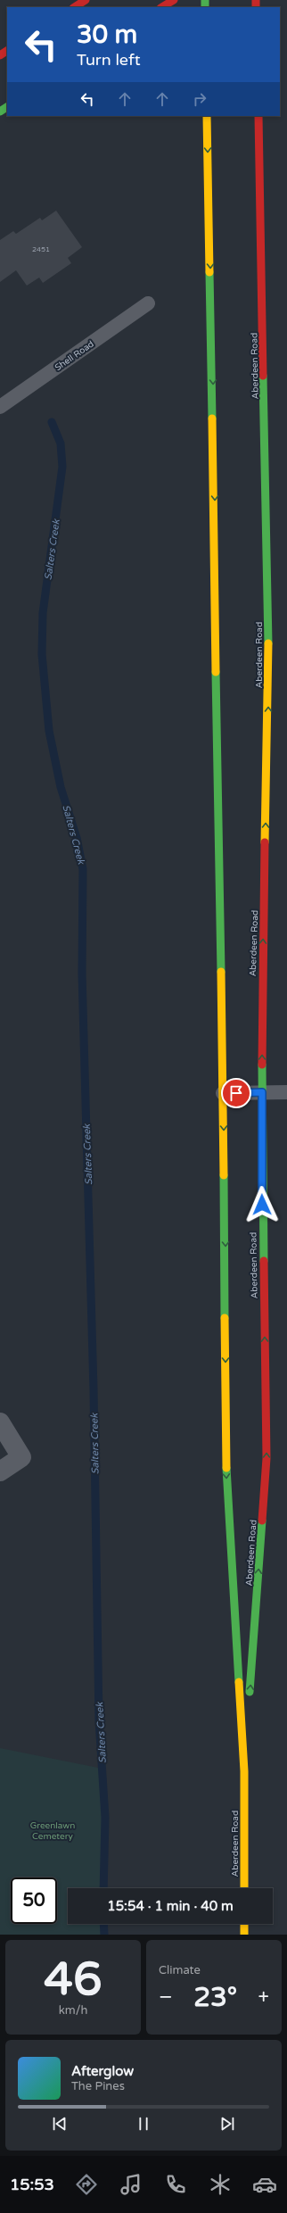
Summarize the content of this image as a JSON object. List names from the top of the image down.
{
  "streets": {
    "main road": ["Aberdeen Road"],
    "lane": ["Shell Road"]
  },
  "water": ["Salters Creek"],
  "parks": ["Greenlawn Cemetery"],
  "house_numbers": ["2451"],
  "page": {
    "turn": ["30 m", "Turn left"],
    "limit": "50",
    "trip": "15:54 · 1 min · 40 m",
    "tile": [
      ["46", "km/h"],
      "Climate"
    ],
    "heat": ["−", "23°", "+"],
    "song": ["Afterglow", "The Pines"],
    "tabs": "15:53"
  }
}
